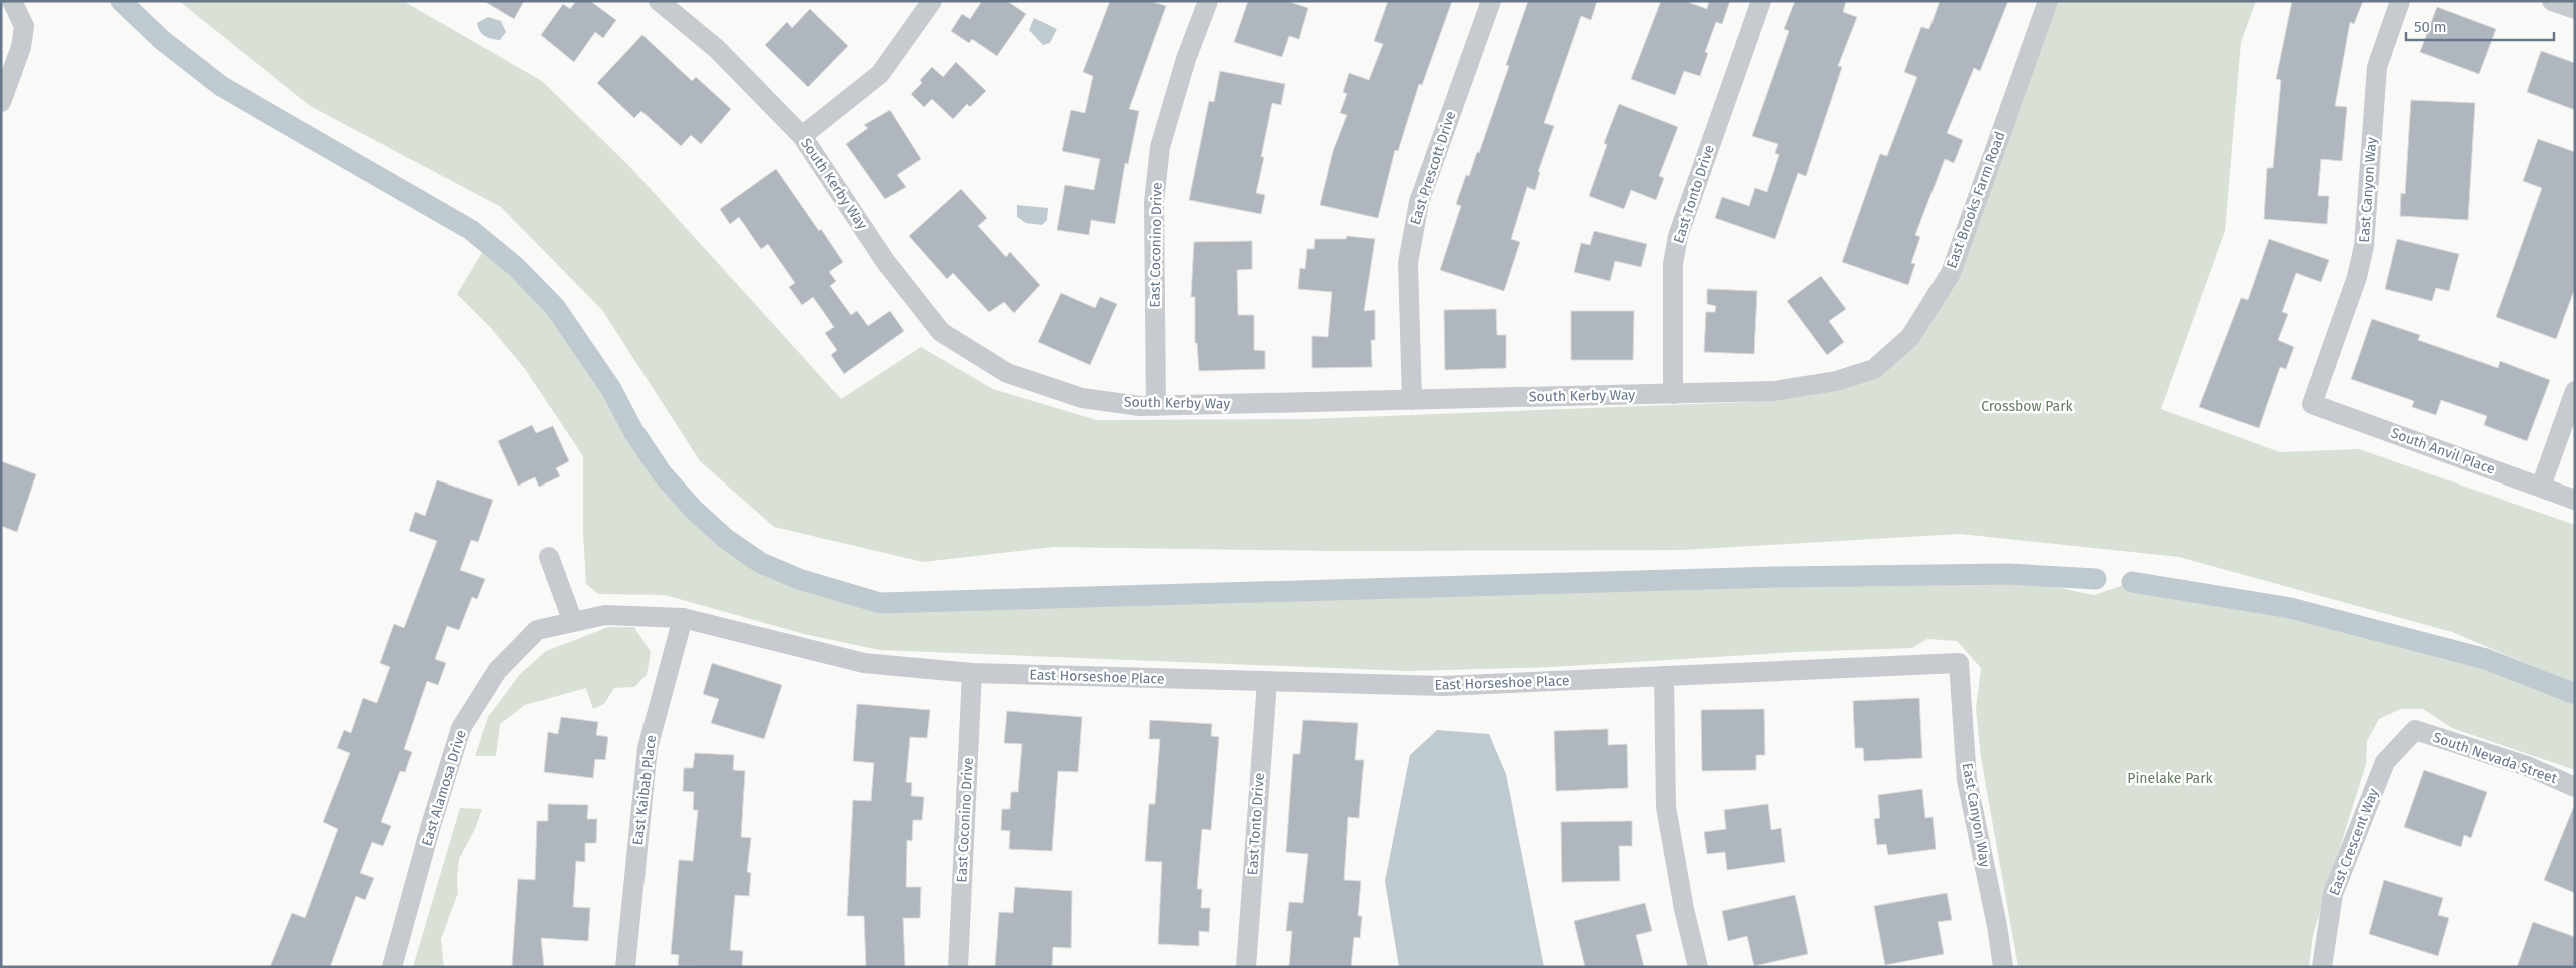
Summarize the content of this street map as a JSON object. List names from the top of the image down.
{
  "streets": {
    "street": [
      "East Prescott Drive",
      "South Kerby Way",
      "East Canyon Way",
      "East Tonto Drive",
      "East Brooks Farm Road",
      "East Coconino Drive",
      "South Anvil Place",
      "East Horseshoe Place",
      "South Nevada Street",
      "East Alamosa Drive",
      "East Kaibab Place",
      "East Crescent Way"
    ]
  },
  "crossings": [
    ["East Prescott Drive", "South Kerby Way"],
    ["South Kerby Way", "East Tonto Drive"],
    ["South Kerby Way", "East Brooks Farm Road"],
    ["South Kerby Way", "East Coconino Drive"],
    ["East Canyon Way", "South Anvil Place"],
    ["East Canyon Way", "East Horseshoe Place"],
    ["East Tonto Drive", "East Horseshoe Place"],
    ["East Coconino Drive", "East Horseshoe Place"],
    ["East Horseshoe Place", "East Alamosa Drive"],
    ["East Horseshoe Place", "East Kaibab Place"],
    ["South Nevada Street", "East Crescent Way"]
  ],
  "parks": ["Crossbow Park", "Pinelake Park"],
  "scale_bar": "50 m"
}
